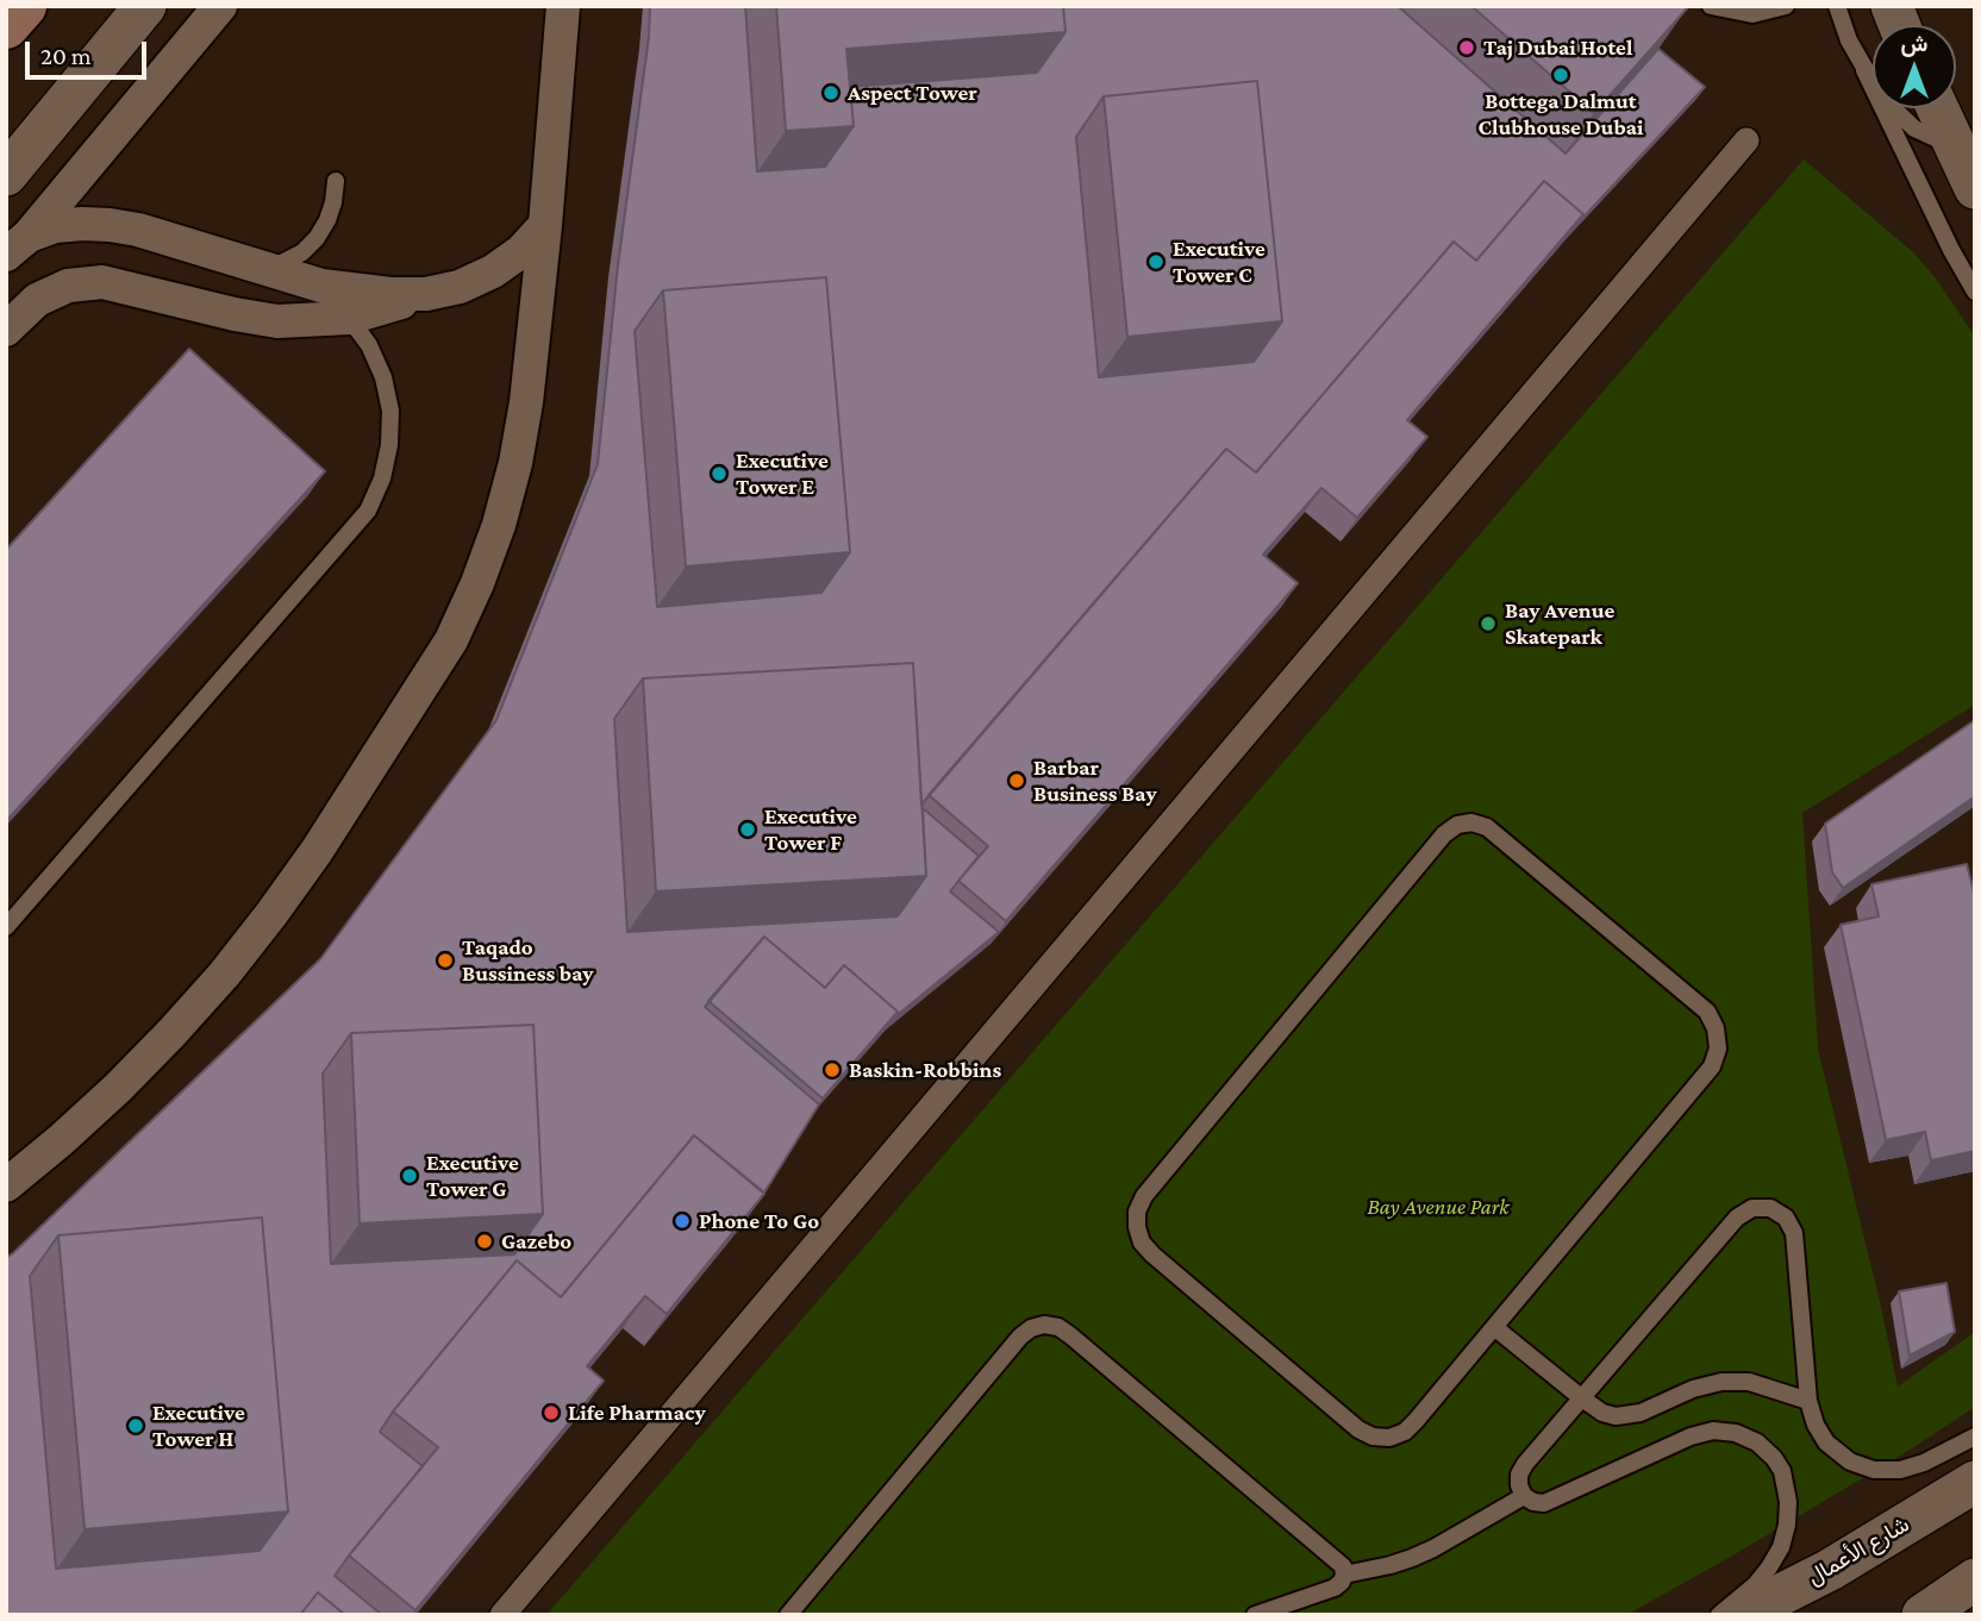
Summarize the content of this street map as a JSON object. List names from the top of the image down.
{
  "streets": {
    "street": ["شارع الأعمال"]
  },
  "parks": ["Bay Avenue Park"],
  "places": [
    "Taj Dubai Hotel",
    "Bottega Dalmut Clubhouse Dubai",
    "Aspect Tower",
    "Executive Tower C",
    "Executive Tower E",
    "Bay Avenue Skatepark",
    "Barbar Business Bay",
    "Executive Tower F",
    "Taqado Bussiness bay",
    "Baskin-Robbins",
    "Executive Tower G",
    "Phone To Go",
    "Gazebo",
    "Life Pharmacy",
    "Executive Tower H"
  ],
  "scale_bar": "20 m",
  "north": "top"
}
